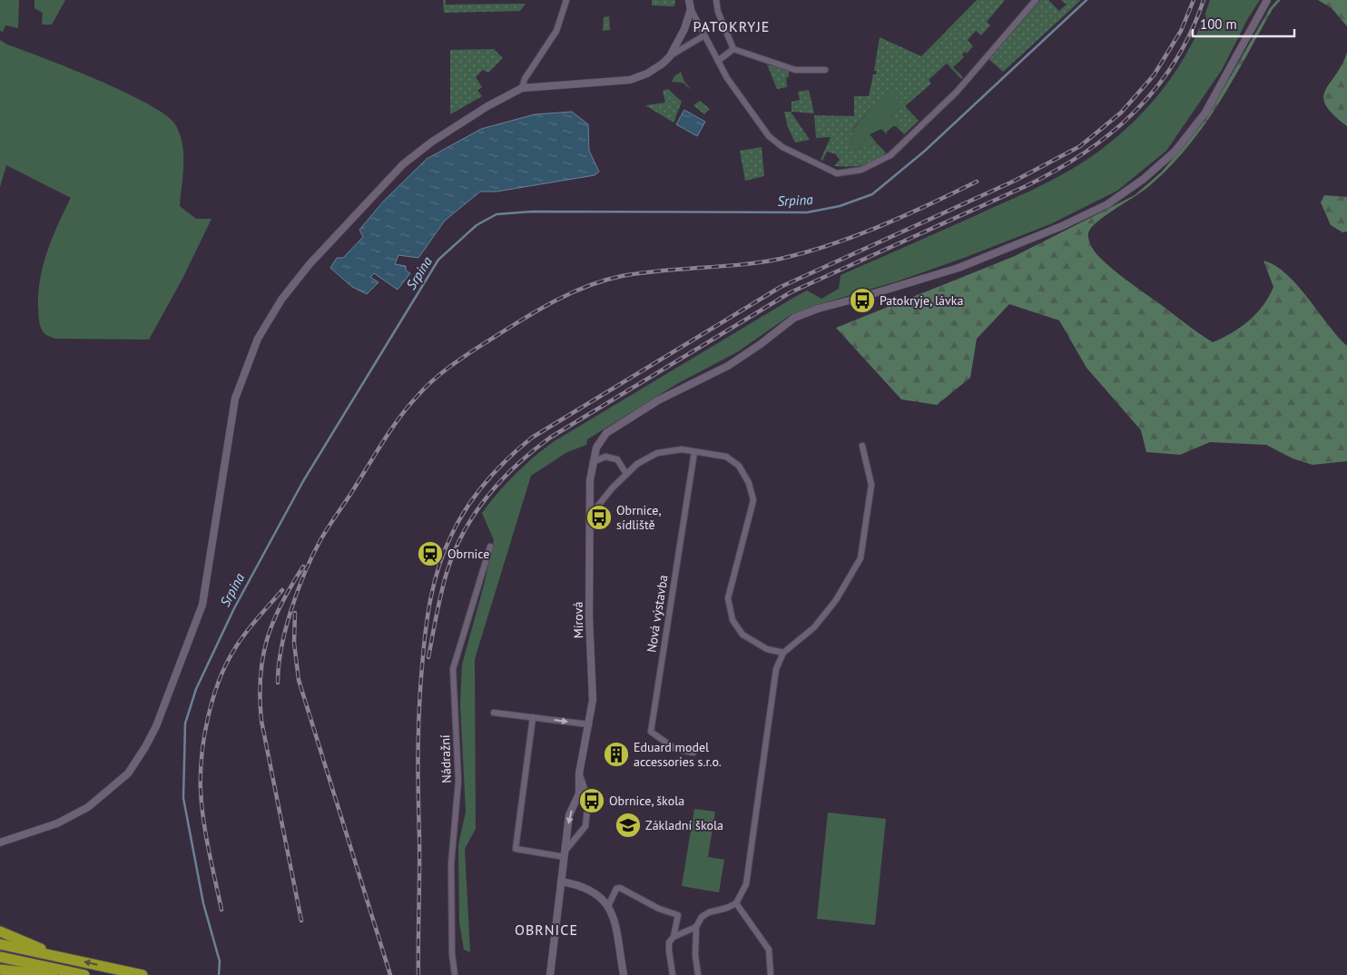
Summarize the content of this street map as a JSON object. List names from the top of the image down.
{
  "streets": {
    "street": ["Nová výstavba", "Mírová", "Nádražní"]
  },
  "districts": ["PATOKRYJE", "OBRNICE"],
  "water": ["Srpina"],
  "places": {
    "bus stop": ["Patokryje, lávka", "Obrnice, sídliště", "Obrnice, škola"],
    "station": ["Obrnice"],
    "building": ["Eduard model accessories s.r.o."],
    "school or university": ["Základní škola"]
  },
  "scale_bar": "100 m"
}
